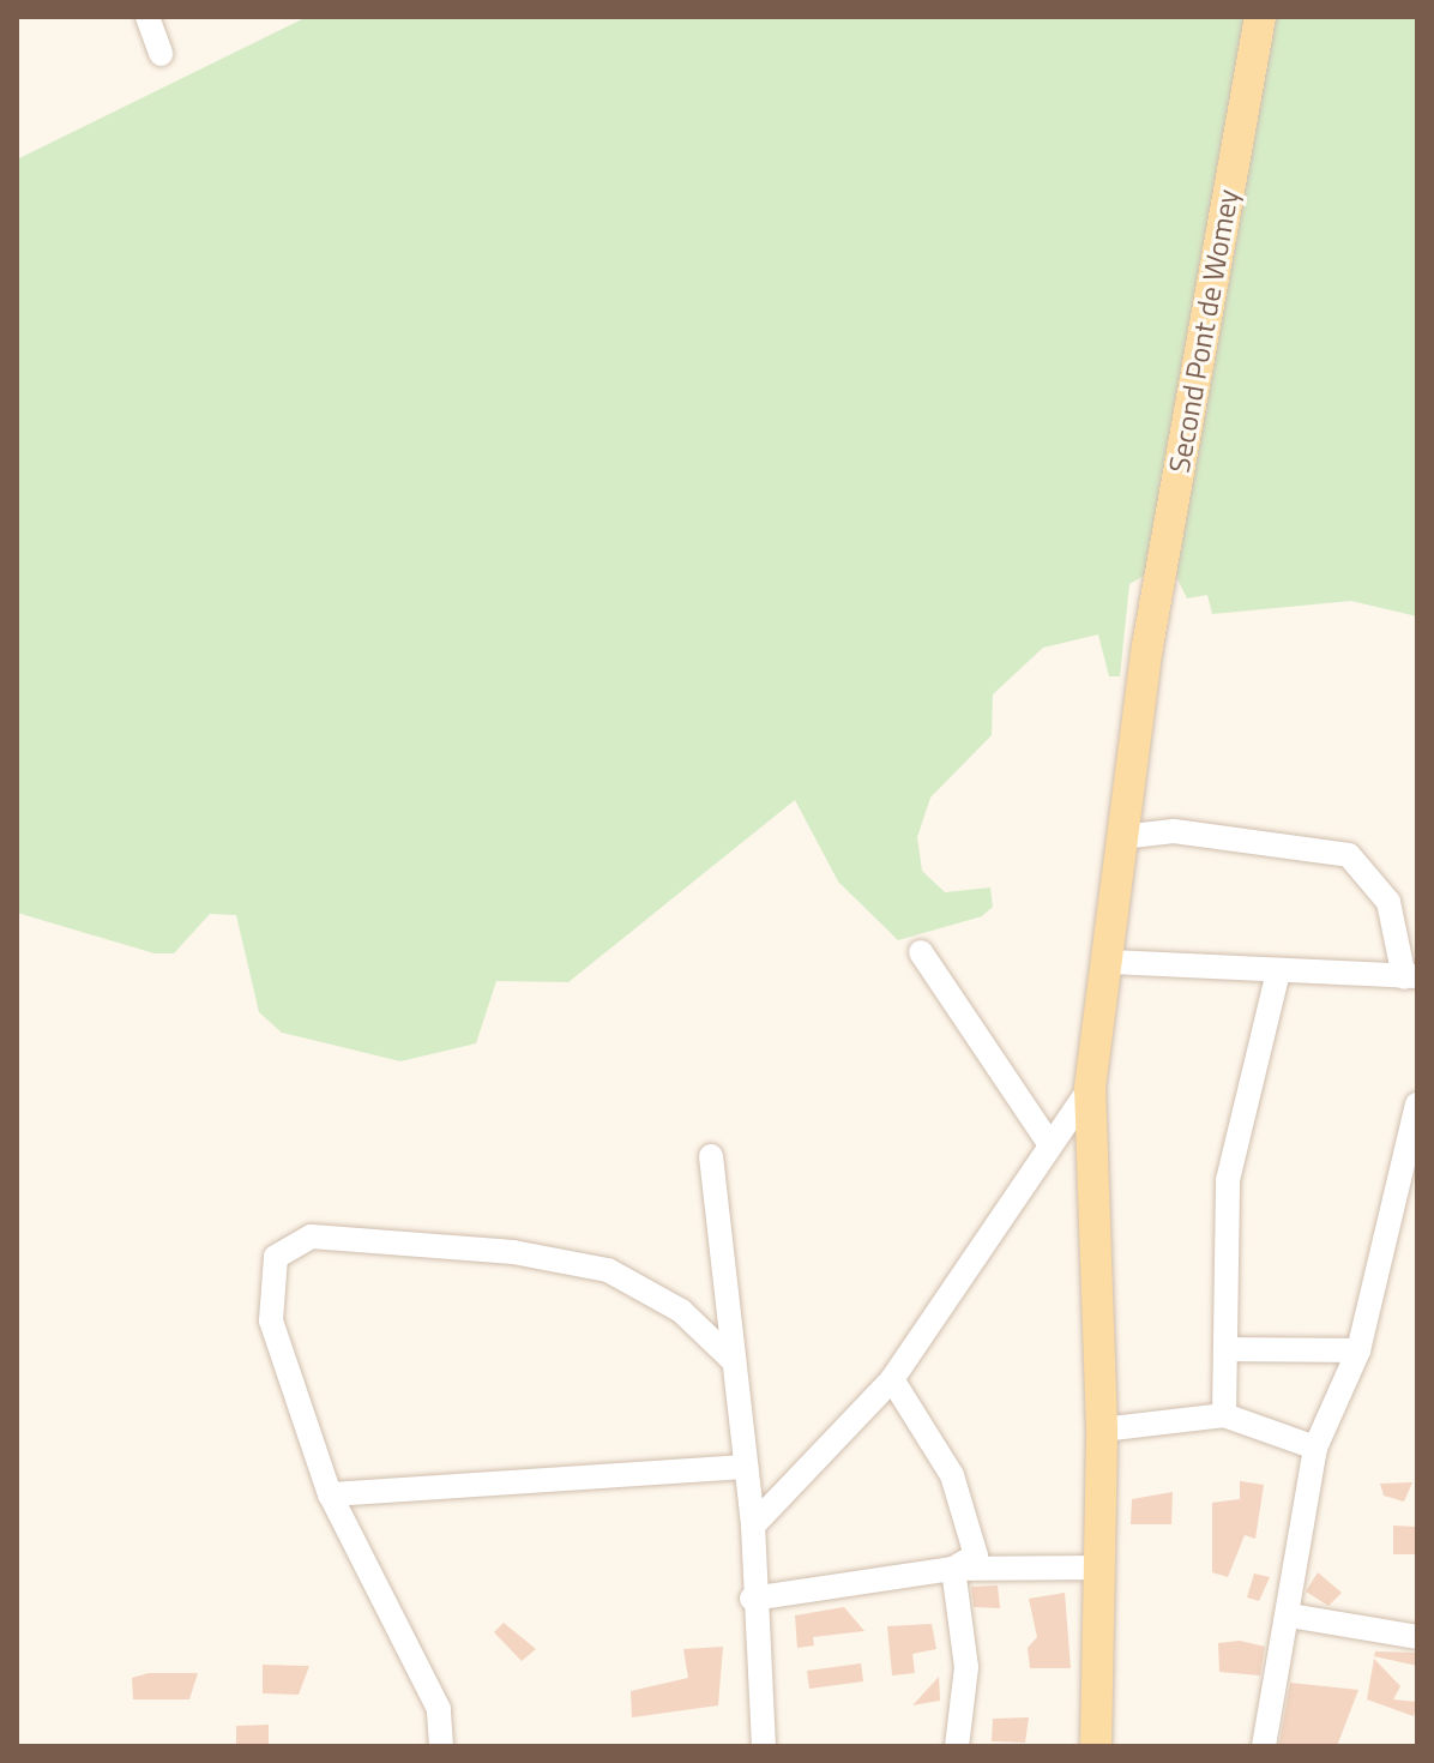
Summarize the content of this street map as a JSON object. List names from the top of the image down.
{
  "streets": {
    "main road": ["Second Pont de Womey"]
  }
}
